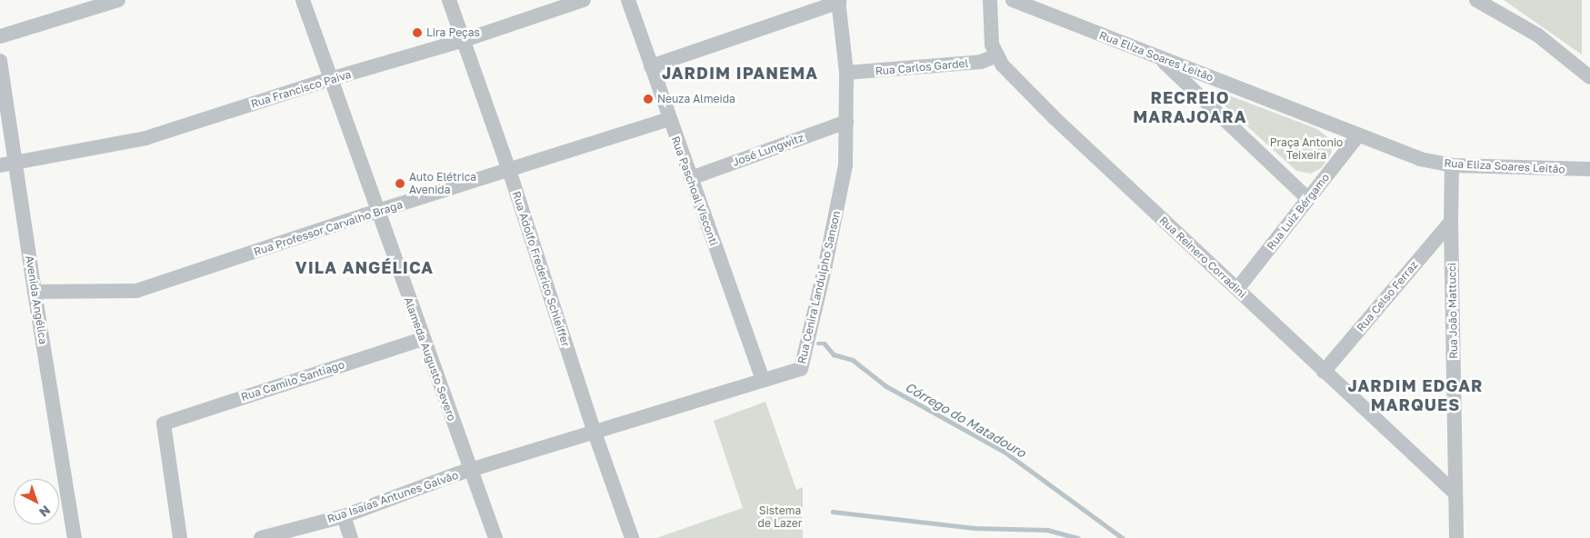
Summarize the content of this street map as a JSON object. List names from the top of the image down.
{
  "streets": {
    "street": [
      "Rua Eliza Soares Leitão",
      "Rua Carlos Gardel",
      "Rua Francisco Paiva",
      "José Lungwitz",
      "Rua Paschoal Visconti",
      "Rua Luiz Bérgamo",
      "Rua Professor Carvalho Braga",
      "Rua Reinero Corradini",
      "Rua Adolfo Frederico Schleiffer",
      "Rua Cenira Landulpho Sanson",
      "Rua Celso Ferraz",
      "Avenida Angélica",
      "Rua João Mattucci",
      "Alameda Augusto Severo",
      "Rua Camilo Santiago",
      "Rua Isaías Antunes Galvão"
    ]
  },
  "crossings": [
    ["Rua Eliza Soares Leitão", "Rua Luiz Bérgamo"],
    ["Rua Eliza Soares Leitão", "Rua João Mattucci"],
    ["Rua Carlos Gardel", "Rua Reinero Corradini"],
    ["Rua Carlos Gardel", "Rua Cenira Landulpho Sanson"],
    ["Rua Francisco Paiva", "Rua Adolfo Frederico Schleiffer"],
    ["Rua Francisco Paiva", "Avenida Angélica"],
    ["Rua Francisco Paiva", "Alameda Augusto Severo"],
    ["José Lungwitz", "Rua Paschoal Visconti"],
    ["José Lungwitz", "Rua Cenira Landulpho Sanson"],
    ["Rua Paschoal Visconti", "Rua Professor Carvalho Braga"],
    ["Rua Paschoal Visconti", "Rua Cenira Landulpho Sanson"],
    ["Rua Luiz Bérgamo", "Rua Reinero Corradini"],
    ["Rua Professor Carvalho Braga", "Rua Adolfo Frederico Schleiffer"],
    ["Rua Professor Carvalho Braga", "Avenida Angélica"],
    ["Rua Professor Carvalho Braga", "Alameda Augusto Severo"],
    ["Rua Reinero Corradini", "Rua Celso Ferraz"],
    ["Rua Reinero Corradini", "Rua João Mattucci"],
    ["Rua Adolfo Frederico Schleiffer", "Rua Cenira Landulpho Sanson"],
    ["Rua Cenira Landulpho Sanson", "Alameda Augusto Severo"],
    ["Rua Cenira Landulpho Sanson", "Rua Isaías Antunes Galvão"],
    ["Rua Celso Ferraz", "Rua João Mattucci"],
    ["Alameda Augusto Severo", "Rua Camilo Santiago"],
    ["Alameda Augusto Severo", "Rua Isaías Antunes Galvão"]
  ],
  "districts": [
    "JARDIM IPANEMA",
    "RECREIO MARAJOARA",
    "VILA ANGÉLICA",
    "JARDIM EDGAR MARQUES"
  ],
  "water": ["Córrego do Matadouro"],
  "parks": ["Praça Antonio Teixeira", "Sistema de Lazer"],
  "places": ["Lira Peças", "Neuza Almeida", "Auto Elétrica Avenida"],
  "north": "bottom right"
}
